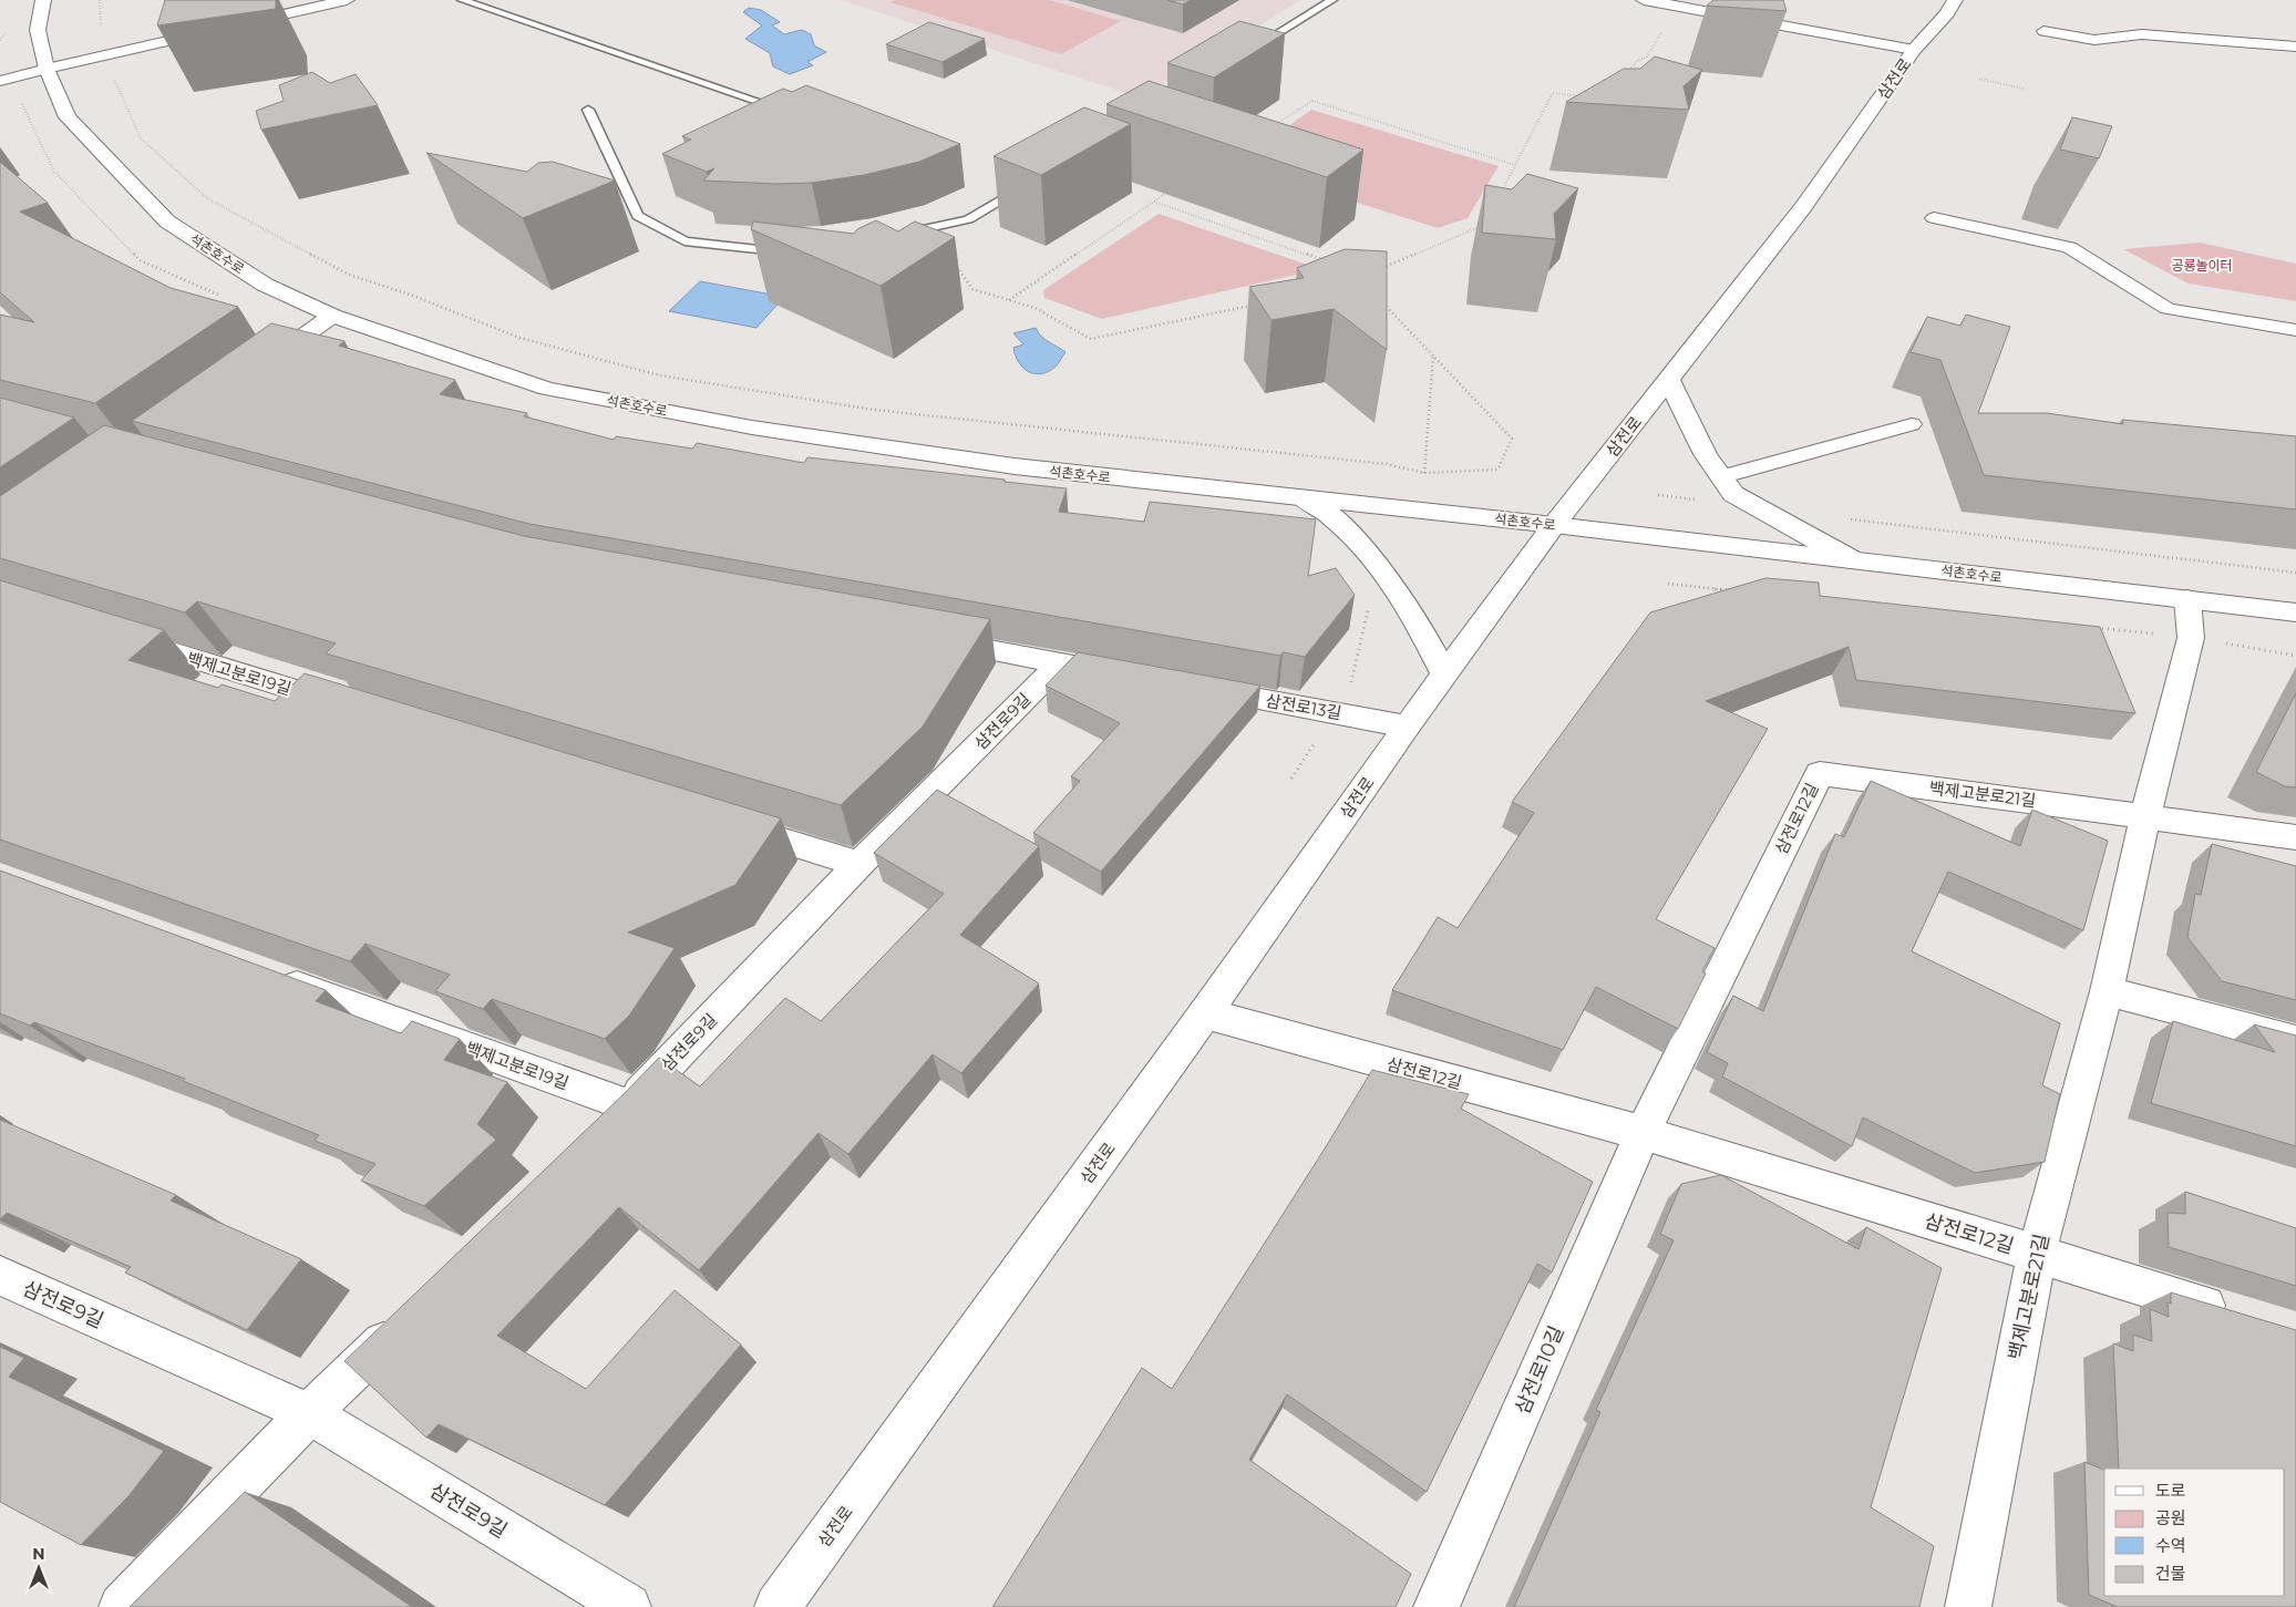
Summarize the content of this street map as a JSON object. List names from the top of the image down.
{
  "streets": {
    "street": [
      "삼전로",
      "석촌호수로",
      "백제고분로19길",
      "삼전로13길",
      "삼전로9길",
      "백제고분로21길",
      "삼전로12길",
      "삼전로10길"
    ]
  },
  "crossings": [
    ["삼전로", "석촌호수로"],
    ["삼전로", "삼전로13길"],
    ["삼전로", "삼전로12길"],
    ["석촌호수로", "백제고분로21길"],
    ["백제고분로19길", "삼전로9길"],
    ["백제고분로21길", "삼전로12길"],
    ["삼전로12길", "삼전로10길"]
  ],
  "parks": ["공룡놀이터"],
  "legend": [
    "도로",
    "공원",
    "수역",
    "건물"
  ],
  "north": "top"
}
